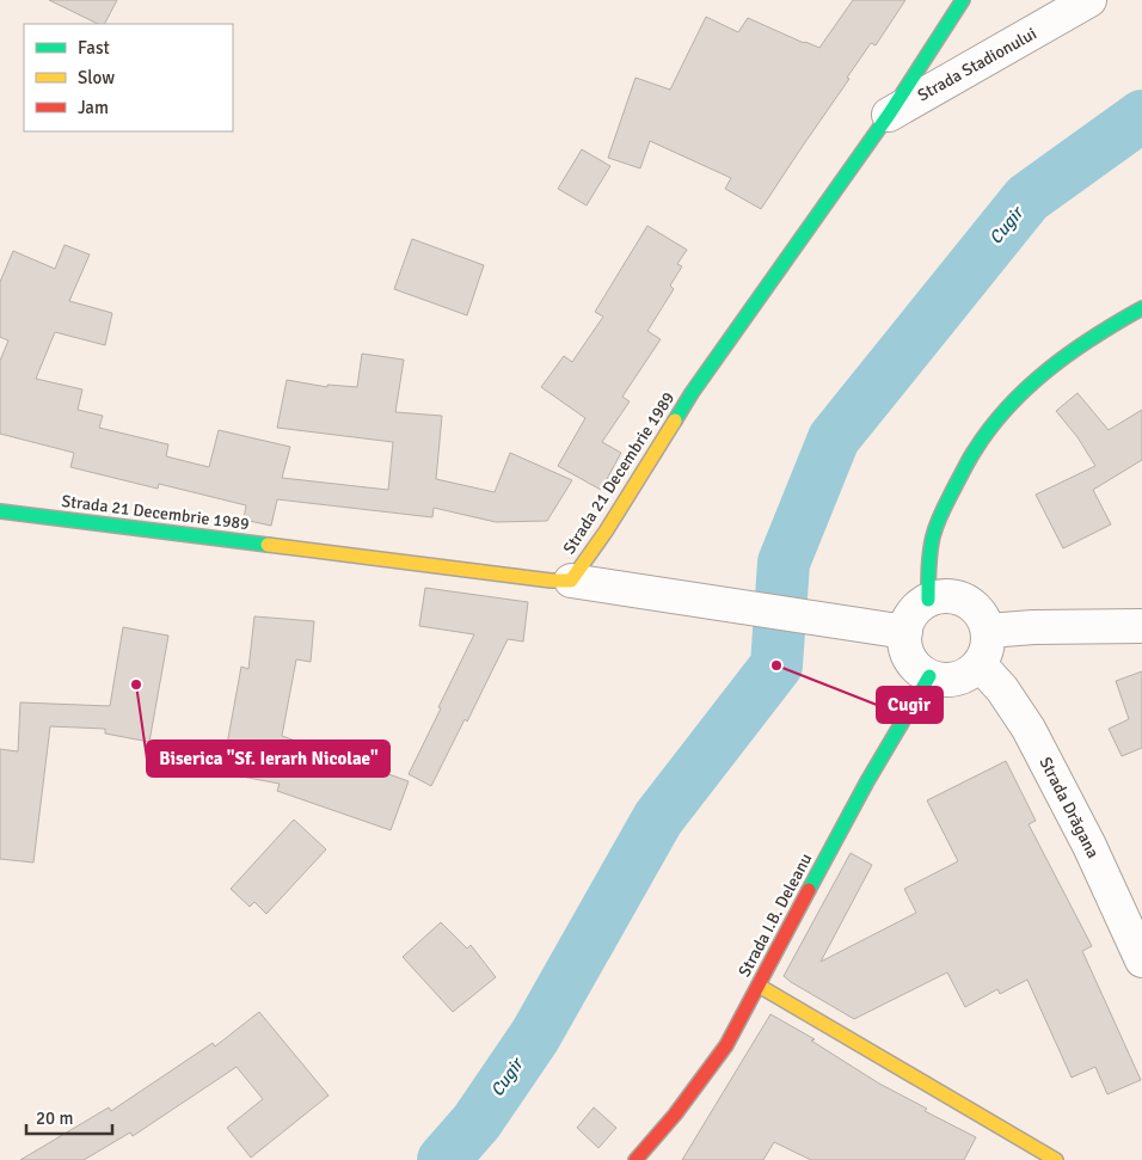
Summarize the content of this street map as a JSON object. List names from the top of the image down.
{
  "streets": {
    "street": [
      "Strada Stadionului",
      "Strada 21 Decembrie 1989",
      "Strada Drăgana",
      "Strada I.B. Deleanu"
    ]
  },
  "crossings": [
    ["Strada Stadionului", "Strada 21 Decembrie 1989"],
    ["Strada Drăgana", "Strada I.B. Deleanu"]
  ],
  "water": ["Cugir"],
  "places": ["Cugir", "Biserica \"Sf. Ierarh Nicolae\""],
  "legend": ["Fast", "Slow", "Jam"],
  "scale_bar": "20 m"
}
